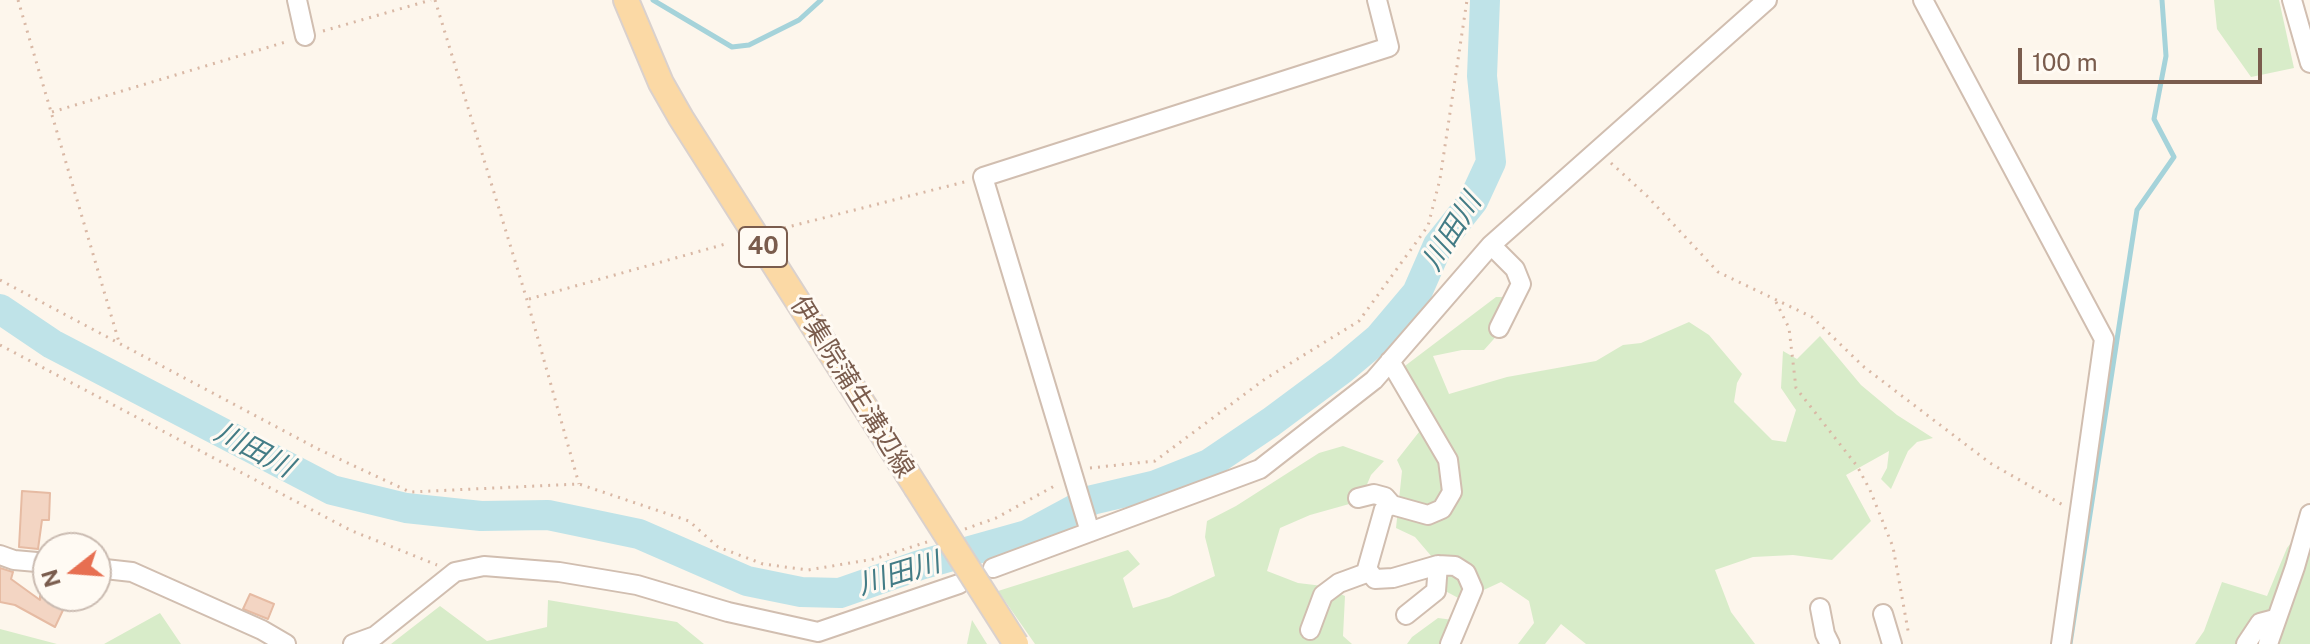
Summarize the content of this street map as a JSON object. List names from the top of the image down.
{
  "streets": {
    "main road": ["40", "伊集院蒲生溝辺線"]
  },
  "water": ["川田川"],
  "scale_bar": "100 m",
  "north": "left"
}
